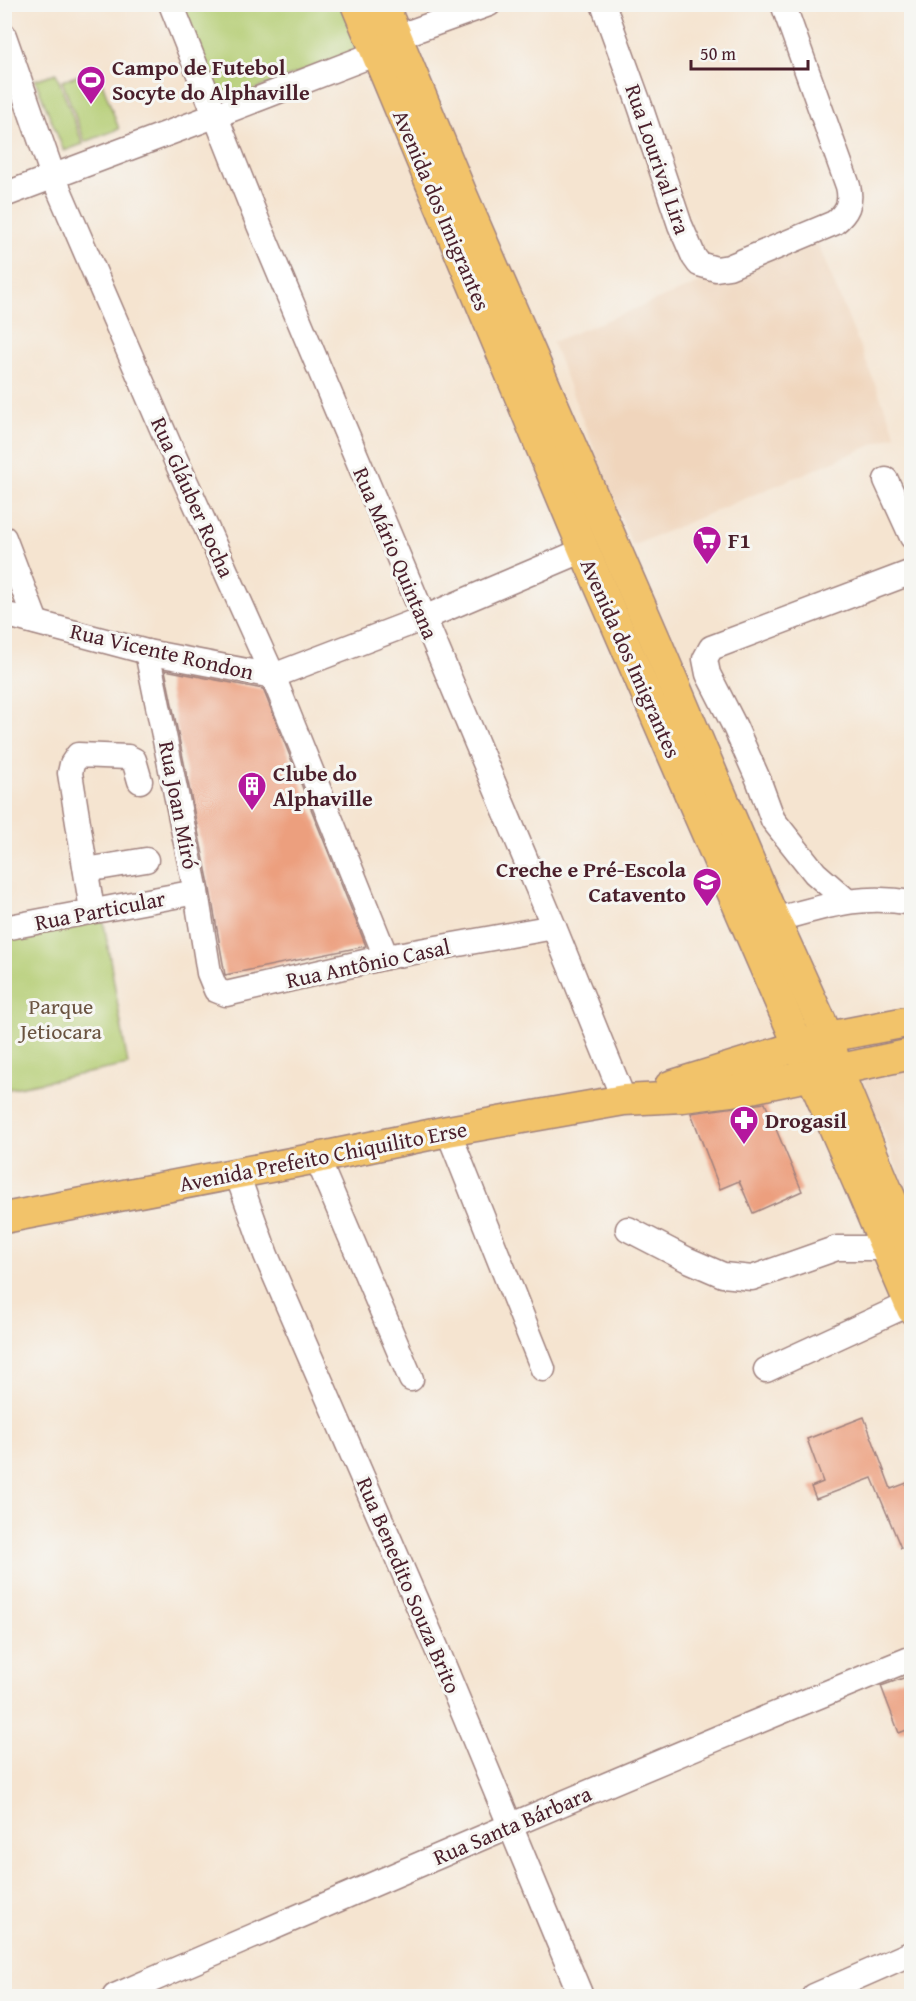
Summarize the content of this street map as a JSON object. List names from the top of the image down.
{
  "streets": {
    "main road": ["Avenida dos Imigrantes", "Avenida Prefeito Chiquilito Erse"],
    "street": [
      "Rua Lourival Lira",
      "Rua Gláuber Rocha",
      "Rua Mário Quintana",
      "Rua Vicente Rondon",
      "Rua Joan Miró",
      "Rua Particular",
      "Rua Antônio Casal",
      "Rua Benedito Souza Brito",
      "Rua Santa Bárbara"
    ]
  },
  "crossings": [
    ["Avenida dos Imigrantes", "Rua Vicente Rondon"],
    ["Avenida dos Imigrantes", "Avenida Prefeito Chiquilito Erse"],
    ["Rua Gláuber Rocha", "Rua Vicente Rondon"],
    ["Rua Gláuber Rocha", "Rua Antônio Casal"],
    ["Rua Mário Quintana", "Rua Vicente Rondon"],
    ["Rua Mário Quintana", "Rua Antônio Casal"],
    ["Rua Mário Quintana", "Avenida Prefeito Chiquilito Erse"],
    ["Rua Vicente Rondon", "Rua Joan Miró"],
    ["Rua Joan Miró", "Rua Particular"],
    ["Rua Joan Miró", "Rua Antônio Casal"],
    ["Avenida Prefeito Chiquilito Erse", "Rua Benedito Souza Brito"],
    ["Rua Benedito Souza Brito", "Rua Santa Bárbara"]
  ],
  "parks": ["Parque Jetiocara"],
  "places": {
    "sports": ["Campo de Futebol Socyte do Alphaville"],
    "supermarket": ["F1"],
    "building": ["Clube do Alphaville"],
    "school or university": ["Creche e Pré-Escola Catavento"],
    "pharmacy": ["Drogasil"]
  },
  "scale_bar": "50 m"
}
